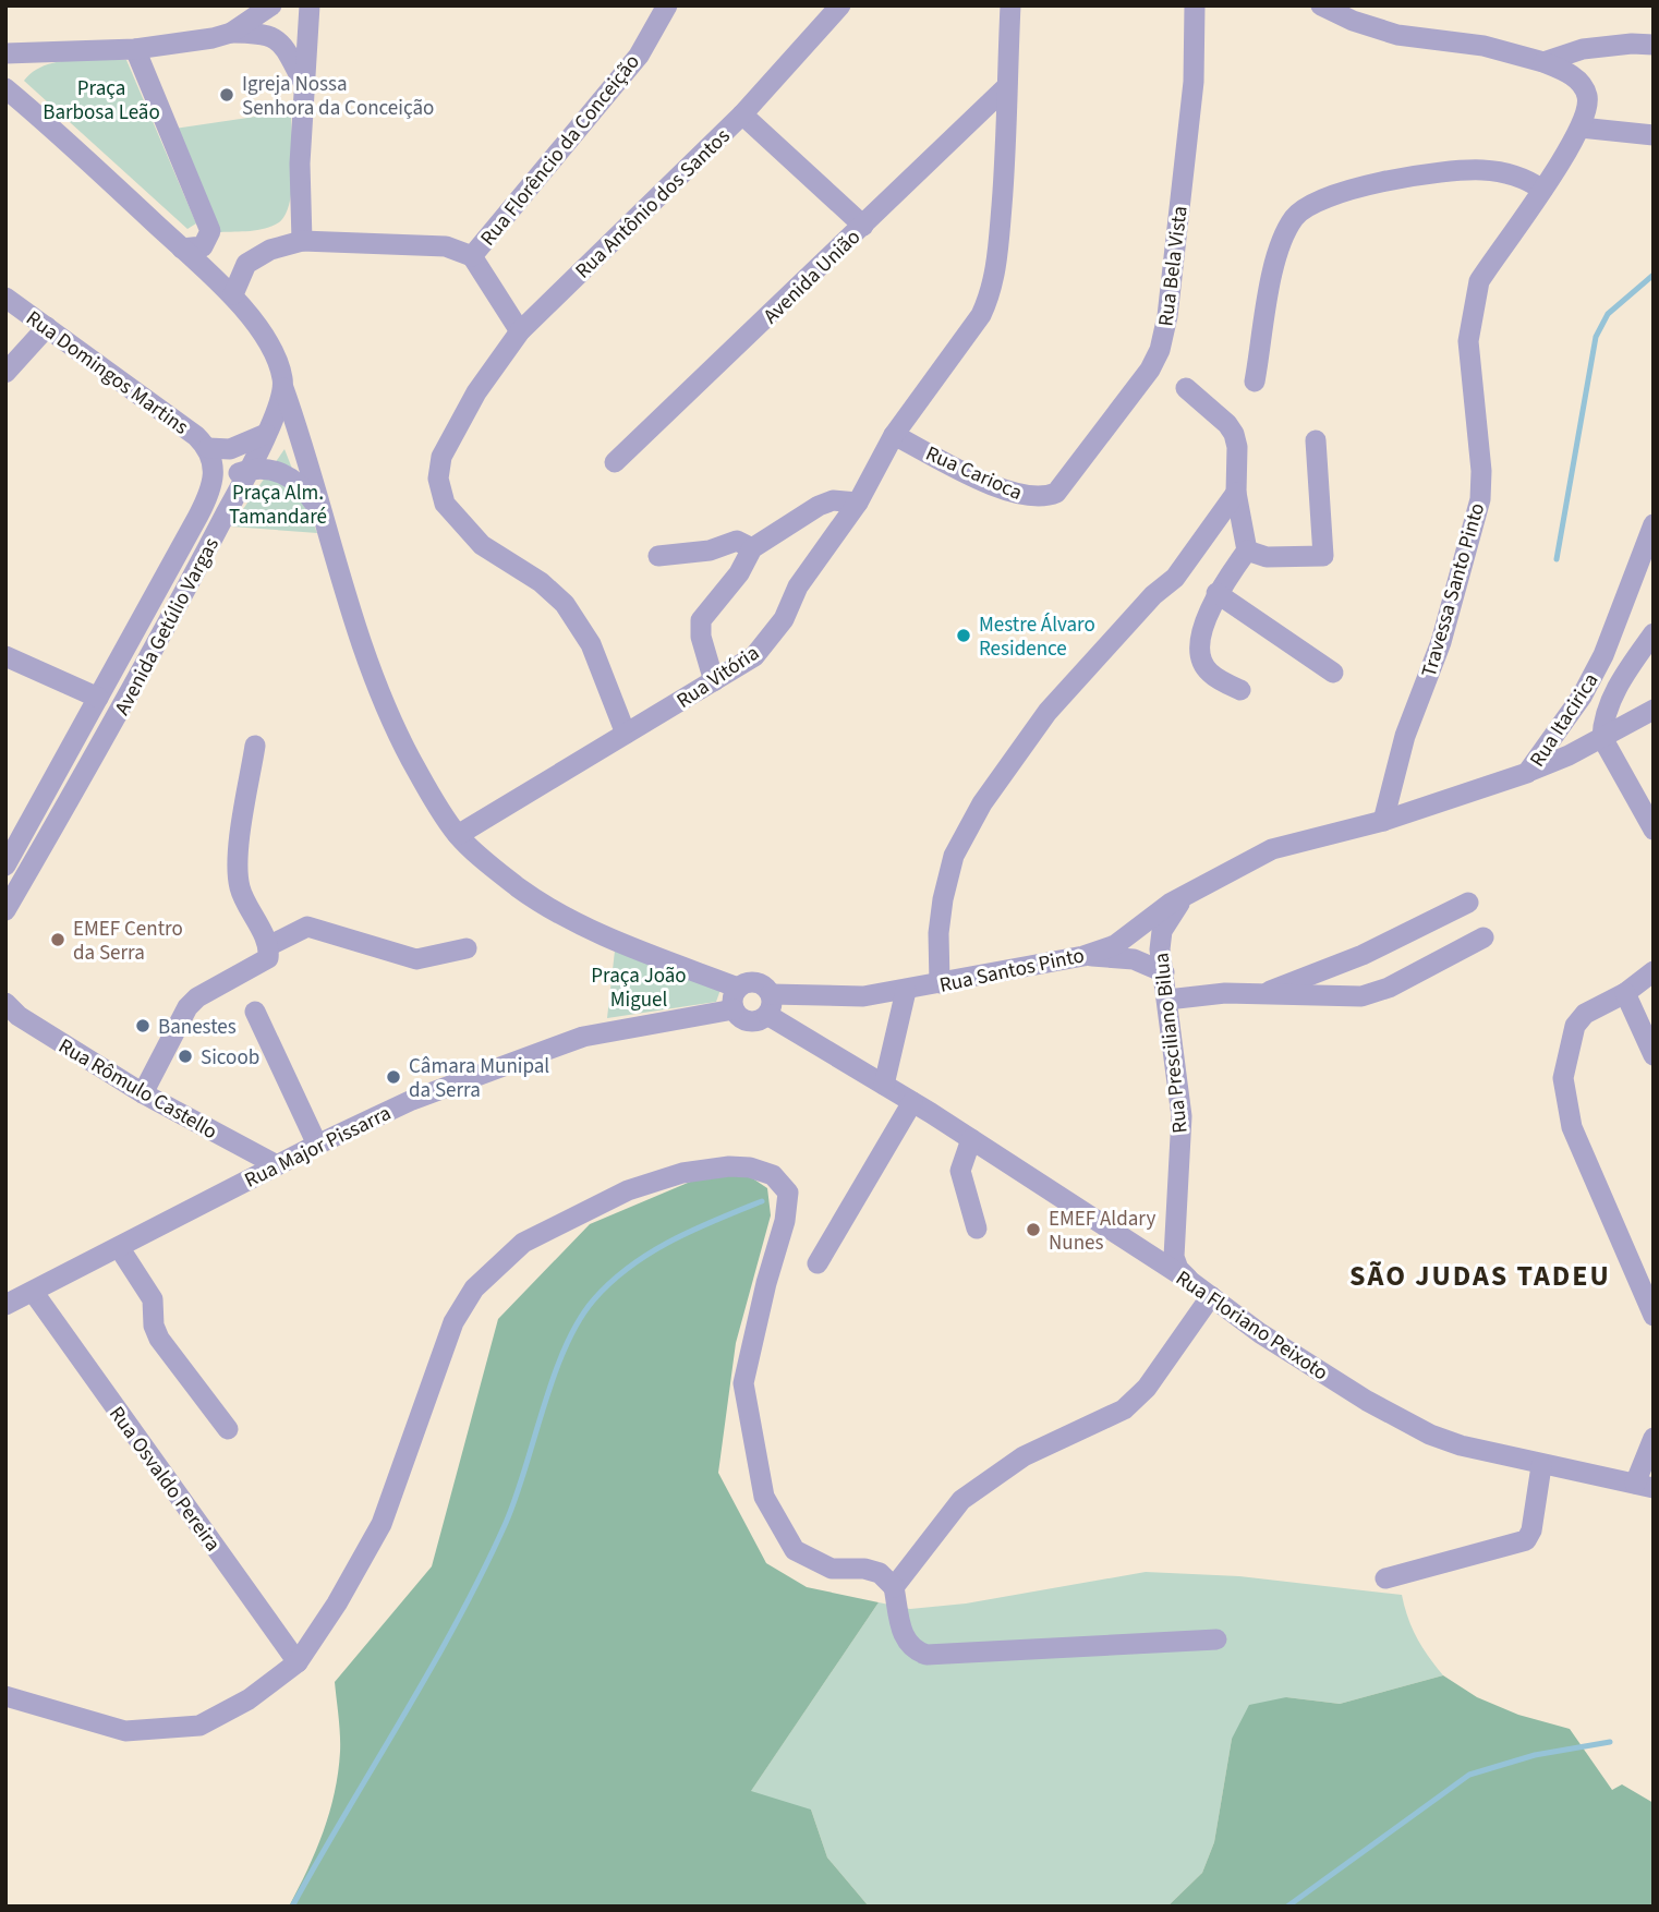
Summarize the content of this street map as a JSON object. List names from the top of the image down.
{
  "streets": {
    "street": [
      "Rua Florêncio da Conceição",
      "Rua Antônio dos Santos",
      "Rua Bela Vista",
      "Avenida União",
      "Rua Domingos Martins",
      "Rua Carioca",
      "Travessa Santo Pinto",
      "Avenida Getúlio Vargas",
      "Rua Vitória",
      "Rua Itacirica",
      "Rua Santos Pinto",
      "Rua Presciliano Bilua",
      "Rua Rômulo Castello",
      "Rua Major Pissarra",
      "Rua Floriano Peixoto",
      "Rua Osvaldo Pereira"
    ]
  },
  "crossings": [
    ["Rua Antônio dos Santos", "Rua Vitória"],
    ["Rua Bela Vista", "Rua Carioca"],
    ["Avenida União", "Rua Vitória"],
    ["Rua Carioca", "Rua Vitória"],
    ["Travessa Santo Pinto", "Rua Itacirica"],
    ["Rua Santos Pinto", "Rua Presciliano Bilua"],
    ["Rua Santos Pinto", "Rua Major Pissarra"],
    ["Rua Santos Pinto", "Rua Floriano Peixoto"],
    ["Rua Presciliano Bilua", "Rua Floriano Peixoto"],
    ["Rua Rômulo Castello", "Rua Major Pissarra"],
    ["Rua Major Pissarra", "Rua Floriano Peixoto"],
    ["Rua Major Pissarra", "Rua Osvaldo Pereira"]
  ],
  "districts": ["SÃO JUDAS TADEU"],
  "parks": ["Praça Barbosa Leão", "Praça Alm. Tamandaré", "Praça João Miguel"],
  "places": [
    "Igreja Nossa Senhora da Conceição",
    "Mestre Álvaro Residence",
    "EMEF Centro da Serra",
    "Banestes",
    "Sicoob",
    "Câmara Munipal da Serra",
    "EMEF Aldary Nunes"
  ]
}
